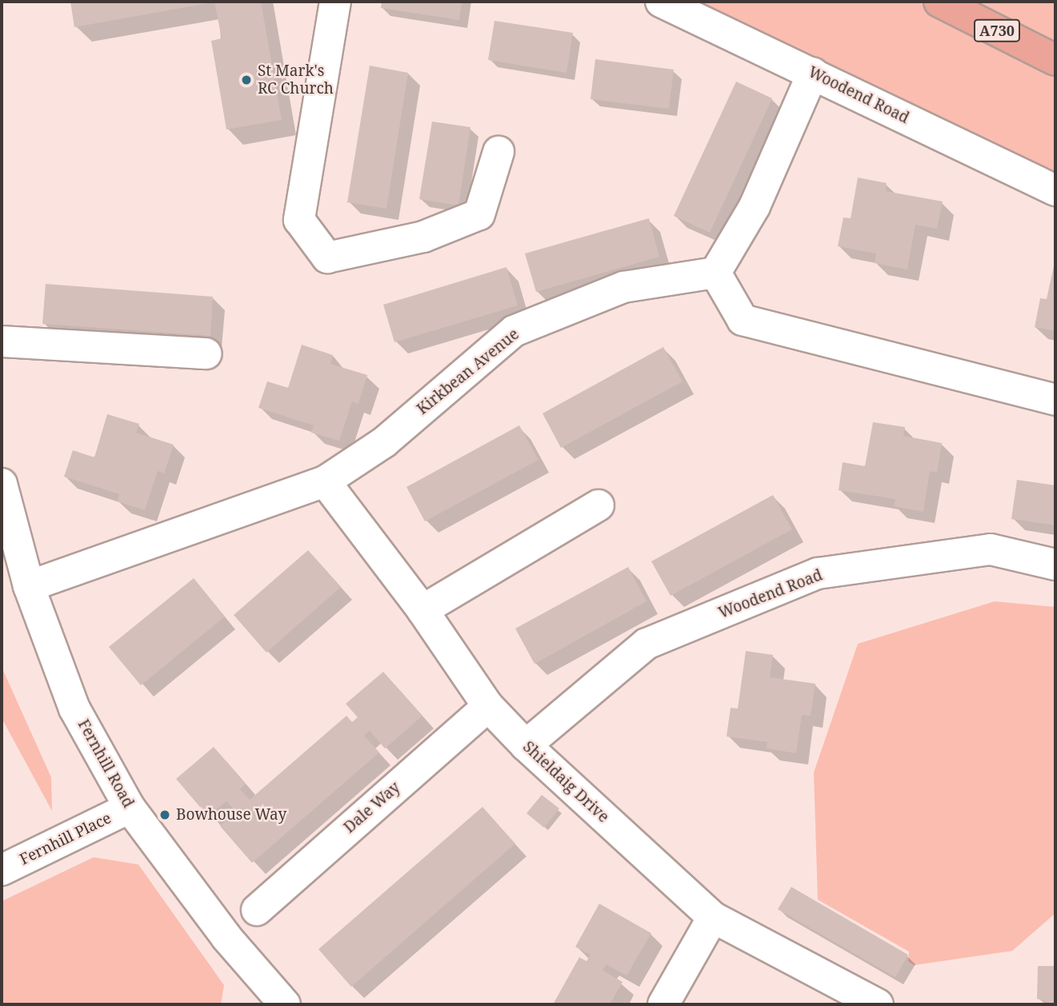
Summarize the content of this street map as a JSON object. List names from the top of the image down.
{
  "streets": {
    "main road": ["A730"],
    "street": [
      "Woodend Road",
      "Kirkbean Avenue",
      "Fernhill Road",
      "Shieldaig Drive",
      "Dale Way",
      "Fernhill Place"
    ]
  },
  "crossings": [
    ["Woodend Road", "Shieldaig Drive"],
    ["Kirkbean Avenue", "Fernhill Road"],
    ["Kirkbean Avenue", "Shieldaig Drive"],
    ["Fernhill Road", "Fernhill Place"],
    ["Shieldaig Drive", "Dale Way"]
  ],
  "places": ["St Mark's RC Church", "Bowhouse Way"]
}
